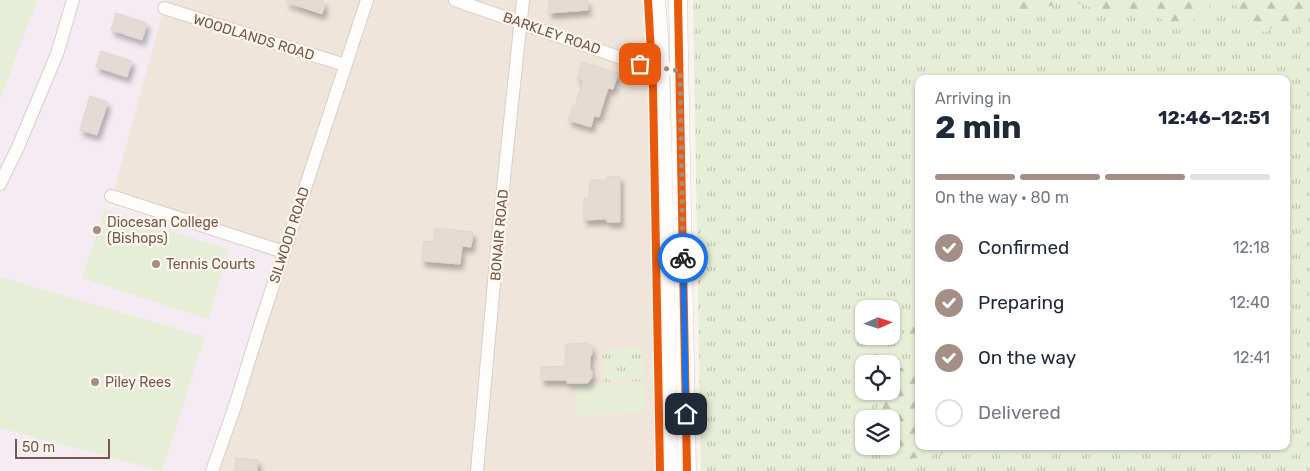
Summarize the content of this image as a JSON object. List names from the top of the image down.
{
  "streets": {
    "street": [
      "BARKLEY ROAD",
      "WOODLANDS ROAD",
      "SILWOOD ROAD",
      "BONAIR ROAD"
    ]
  },
  "crossings": [
    ["BARKLEY ROAD", "BONAIR ROAD"],
    ["WOODLANDS ROAD", "SILWOOD ROAD"]
  ],
  "places": ["Diocesan College (Bishops)", "Tennis Courts", "Piley Rees"],
  "scale_bar": "50 m",
  "north": "right",
  "page": {
    "heading": ["2 min", "Arriving in", "12:46–12:51"],
    "bar": "On the way · 80 m",
    "list": [
      ["Confirmed", "12:18"],
      ["Preparing", "12:40"],
      ["On the way", "12:41"],
      "Delivered"
    ],
    "scale": "50 m"
  }
}
